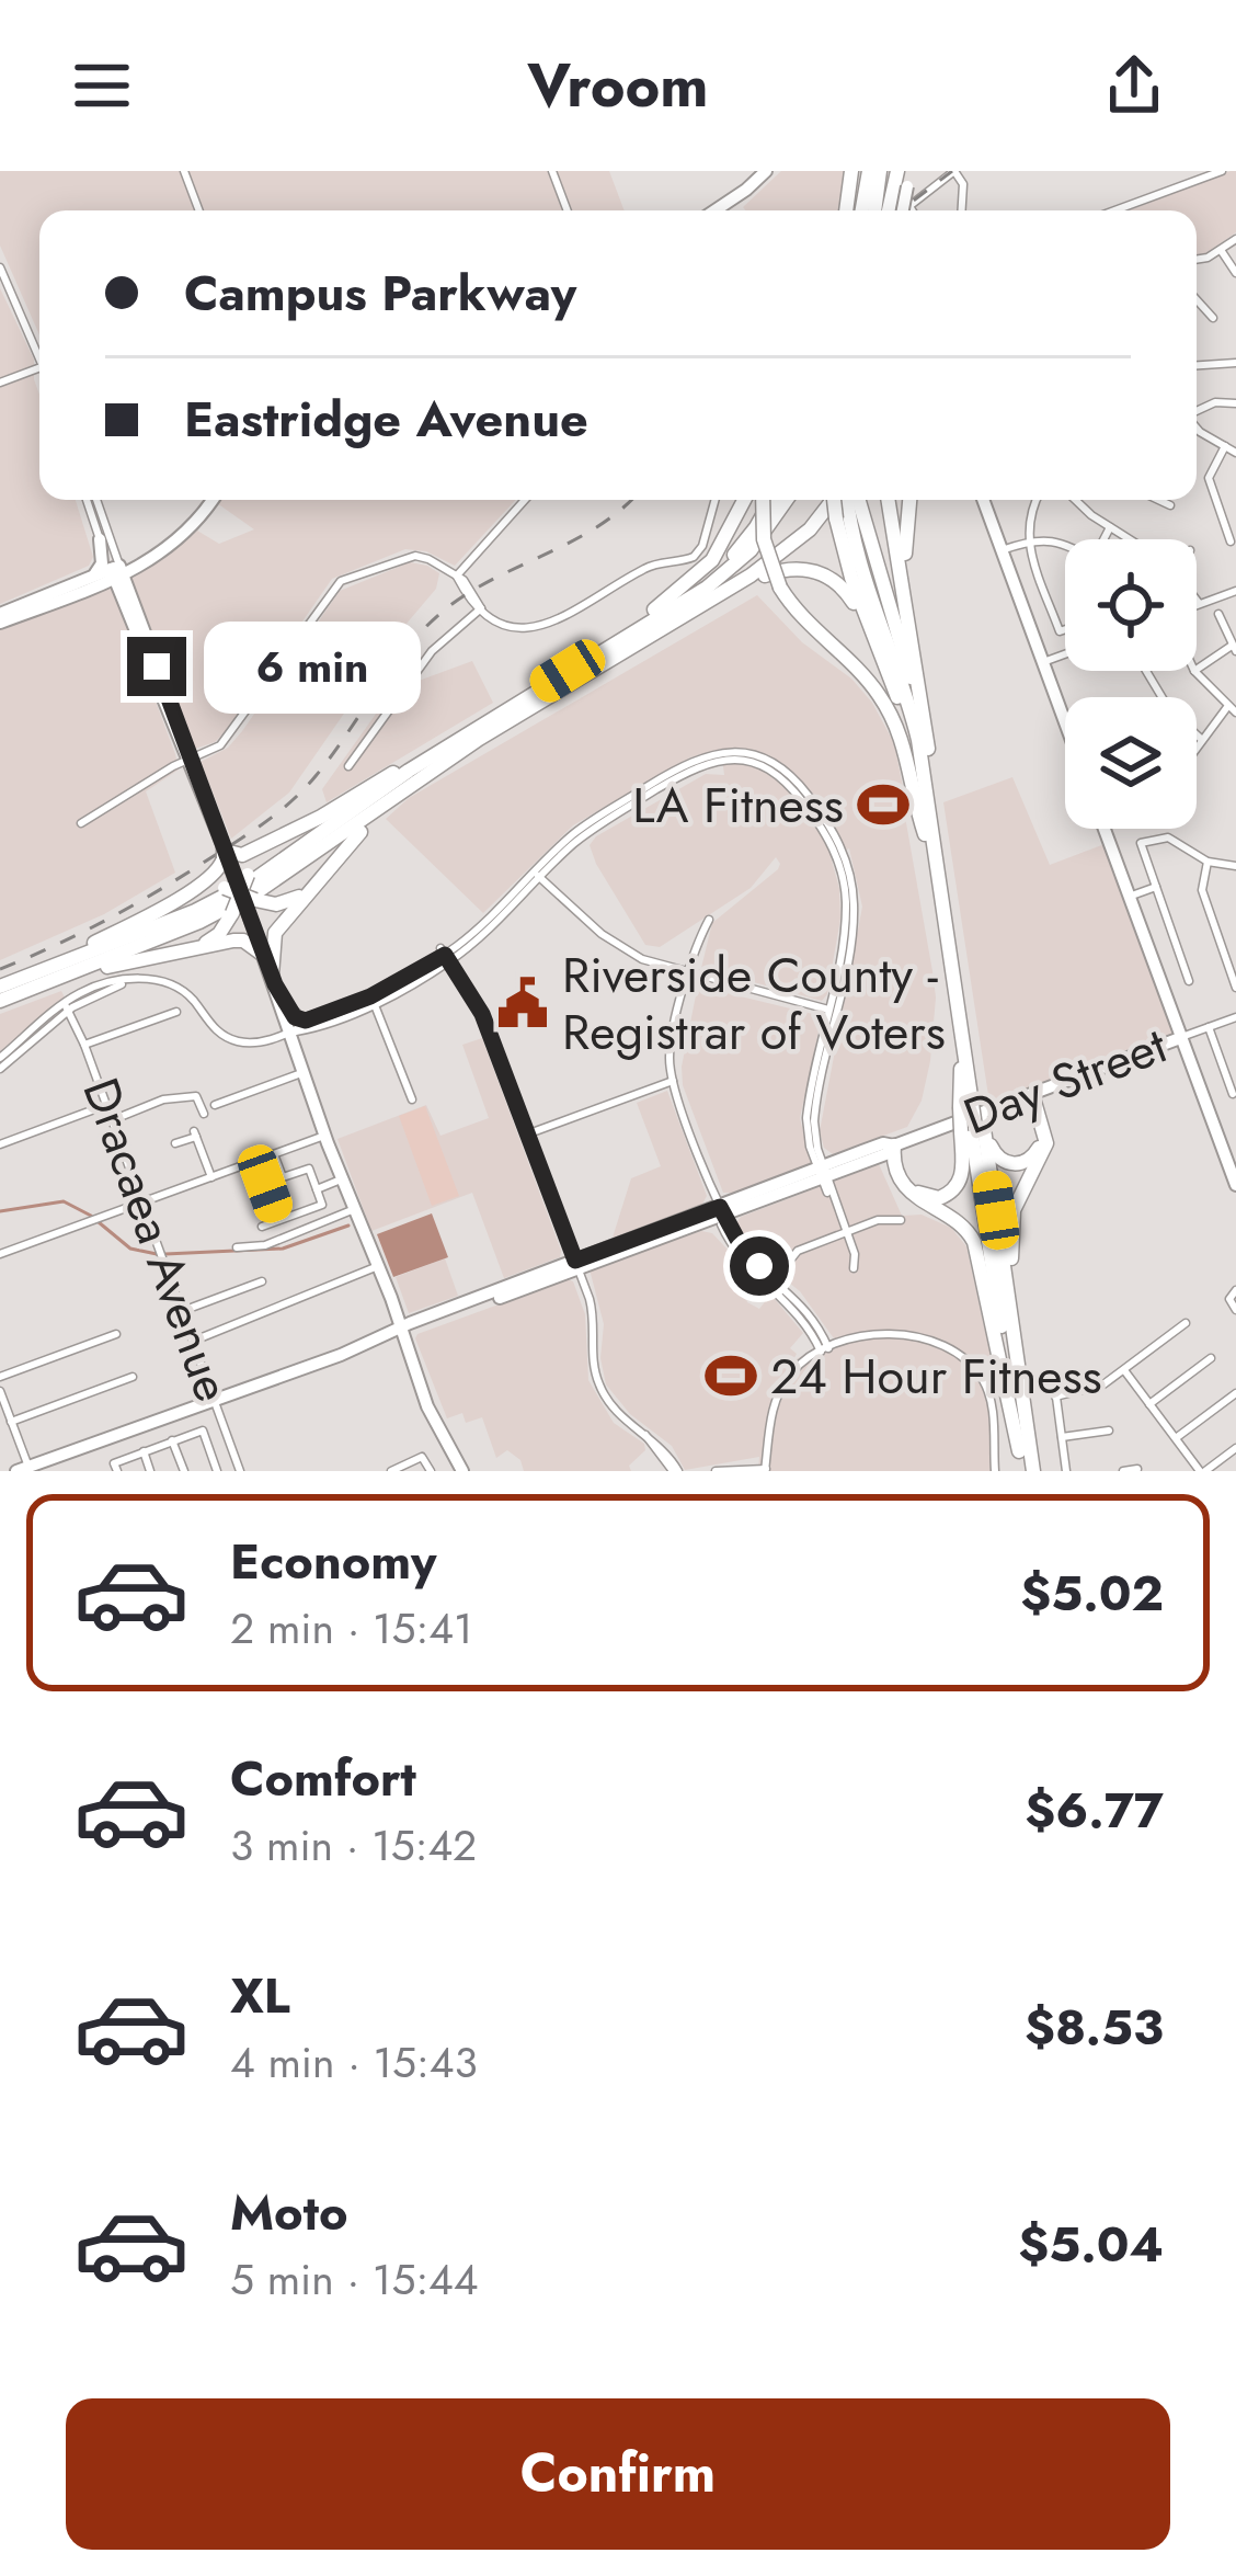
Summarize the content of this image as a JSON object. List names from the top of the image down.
{
  "streets": {
    "main road": ["Day Street"],
    "street": ["Dracaea Avenue"]
  },
  "crossings": [
    ["Day Street", "Dracaea Avenue"]
  ],
  "places": {
    "sports": ["LA Fitness", "24 Hour Fitness"],
    "public building": ["Riverside County - Registrar of Voters"]
  },
  "page": {
    "header": "Vroom",
    "banner": ["Campus Parkway", "Eastridge Avenue"],
    "bubble": "6 min",
    "list": [
      {
        "name": "Economy",
        "note": "2 min · 15:41",
        "value": "$5.02"
      },
      {
        "name": "Comfort",
        "note": "3 min · 15:42",
        "value": "$6.77"
      },
      {
        "name": "XL",
        "note": "4 min · 15:43",
        "value": "$8.53"
      },
      {
        "name": "Moto",
        "note": "5 min · 15:44",
        "value": "$5.04"
      }
    ],
    "buttons": "Confirm"
  }
}
